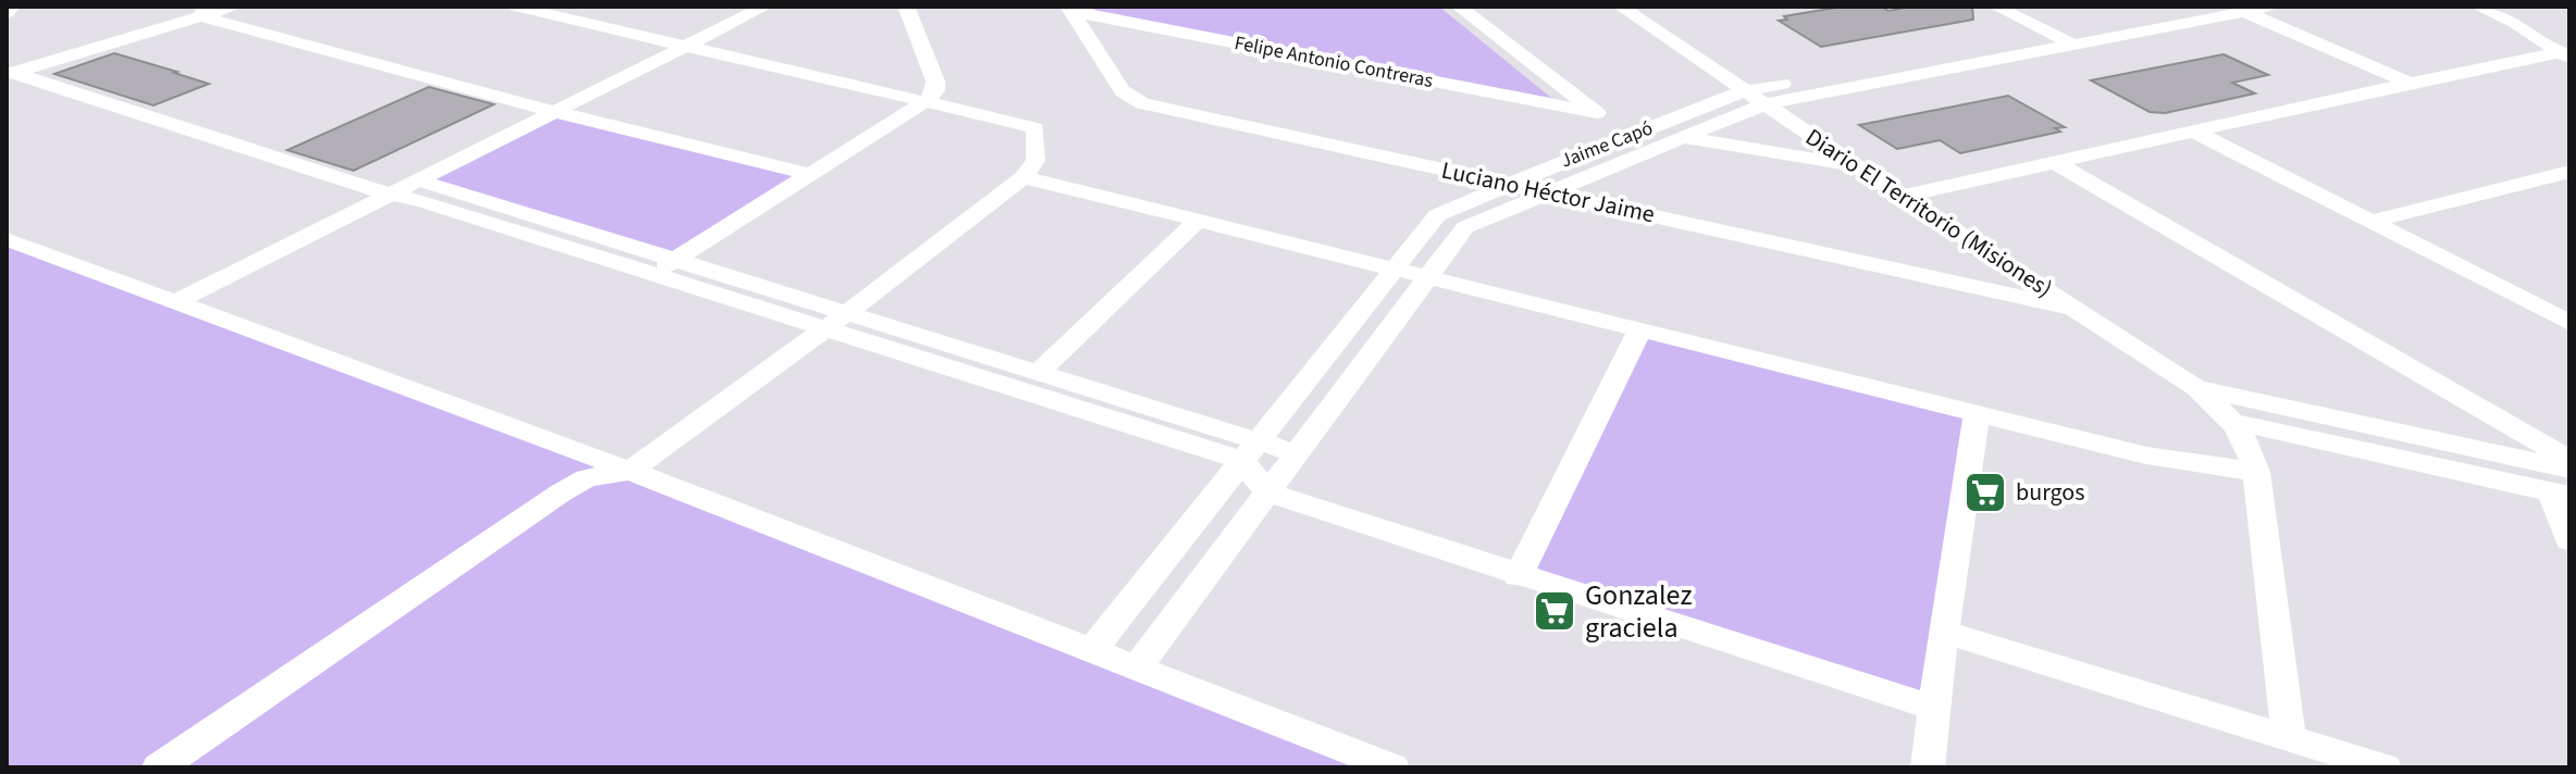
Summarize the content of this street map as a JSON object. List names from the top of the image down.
{
  "streets": {
    "street": [
      "Felipe Antonio Contreras",
      "Jaime Capó",
      "Luciano Héctor Jaime",
      "Diario El Territorio (Misiones)"
    ]
  },
  "crossings": [
    ["Felipe Antonio Contreras", "Luciano Héctor Jaime"],
    ["Jaime Capó", "Luciano Héctor Jaime"],
    ["Jaime Capó", "Diario El Territorio (Misiones)"],
    ["Luciano Héctor Jaime", "Diario El Territorio (Misiones)"]
  ],
  "places": {
    "supermarket": ["burgos", "Gonzalez graciela"]
  }
}
